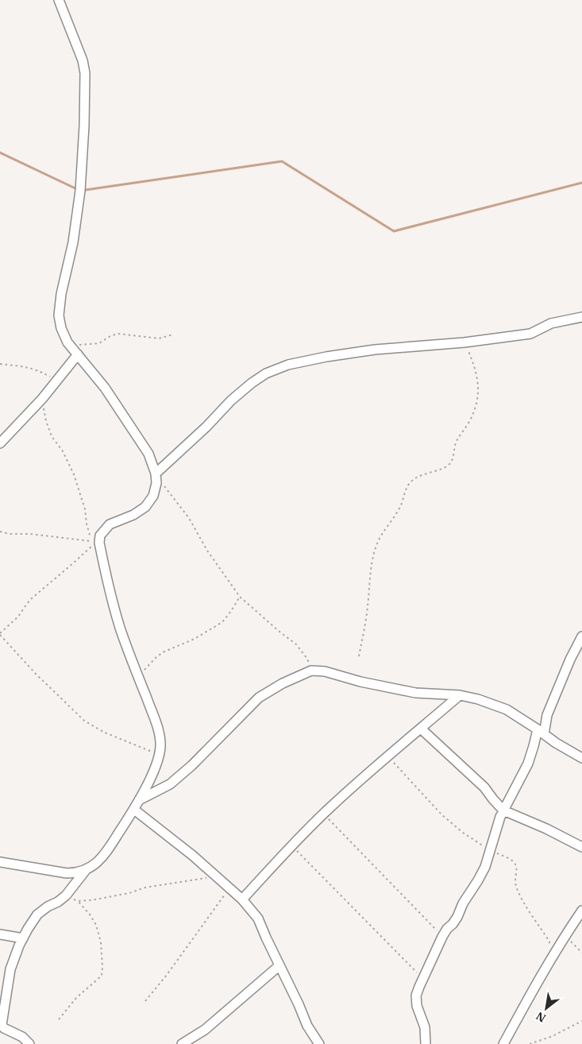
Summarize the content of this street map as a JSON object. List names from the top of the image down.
{
  "north": "bottom left"
}
